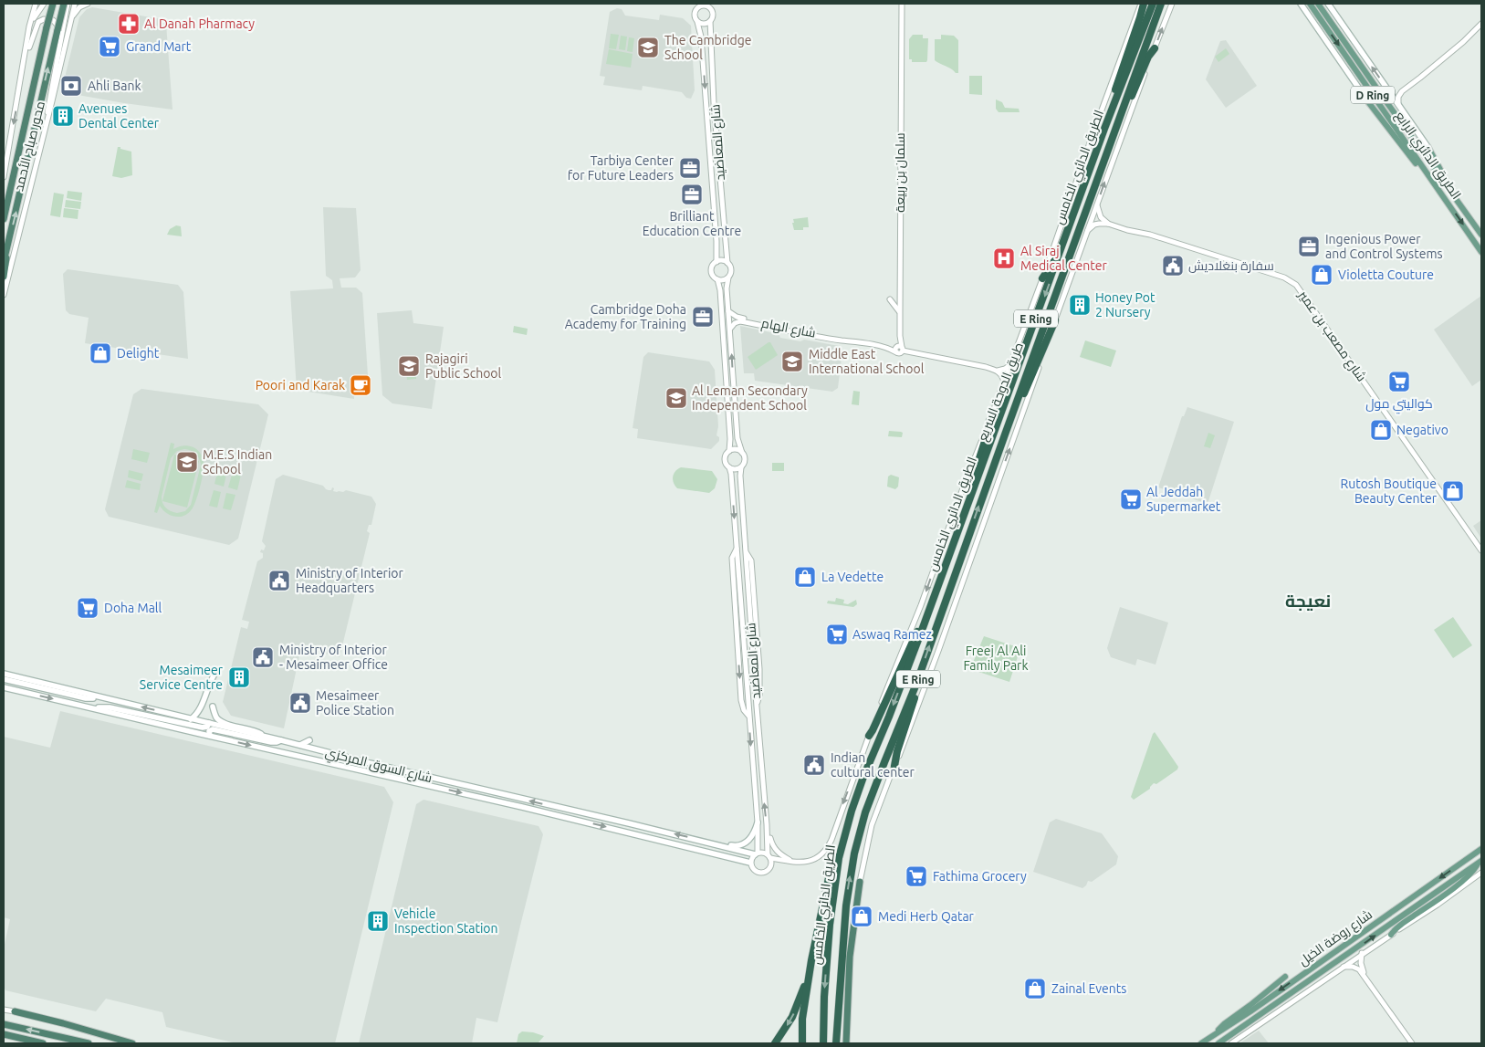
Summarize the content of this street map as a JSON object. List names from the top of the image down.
{
  "streets": {
    "highway": ["محور صباح الأحمد", "الطريق الدائري الخامس", "E Ring"],
    "main road": [
      "D Ring",
      "الطريق الدائري الرابع",
      "شارع السوق المركزي",
      "شارع روضة الخيل"
    ],
    "street": [
      "شارع المعاضيد",
      "سلمان بن ربيعة",
      "شارع الهام",
      "شارع مصعب بن عمير",
      "طريق الدوحة السريع"
    ]
  },
  "crossings": [
    ["شارع المعاضيد", "طريق الدوحة السريع"],
    ["شارع المعاضيد", "شارع السوق المركزي"],
    ["سلمان بن ربيعة", "شارع الهام"],
    ["طريق الدوحة السريع", "شارع السوق المركزي"]
  ],
  "districts": ["نعيجة"],
  "parks": ["Freej Al Ali Family Park"],
  "places": {
    "pharmacy": ["Al Danah Pharmacy"],
    "supermarket": [
      "Grand Mart",
      "كواليتي مول",
      "Al Jeddah Supermarket",
      "Doha Mall",
      "Aswaq Ramez",
      "Fathima Grocery"
    ],
    "school or university": [
      "The Cambridge School",
      "Middle East International School",
      "Rajagiri Public School",
      "Al Leman Secondary Independent School",
      "M.E.S Indian School"
    ],
    "bank": ["Ahli Bank"],
    "building": [
      "Avenues Dental Center",
      "Honey Pot 2 Nursery",
      "Mesaimeer Service Centre",
      "Vehicle Inspection Station"
    ],
    "office": [
      "Tarbiya Center for Future Leaders",
      "Brilliant Education Centre",
      "Ingenious Power and Control Systems",
      "Cambridge Doha Academy for Training"
    ],
    "hospital": ["Al Siraj Medical Center"],
    "public building": [
      "سفارة بنغلاديش",
      "Ministry of Interior Headquarters",
      "Ministry of Interior - Mesaimeer Office",
      "Mesaimeer Police Station",
      "Indian cultural center"
    ],
    "shop": [
      "Violetta Couture",
      "Delight",
      "Negativo",
      "Rutosh Boutique Beauty Center",
      "La Vedette",
      "Medi Herb Qatar",
      "Zainal Events"
    ],
    "cafe": ["Poori and Karak"]
  }
}
